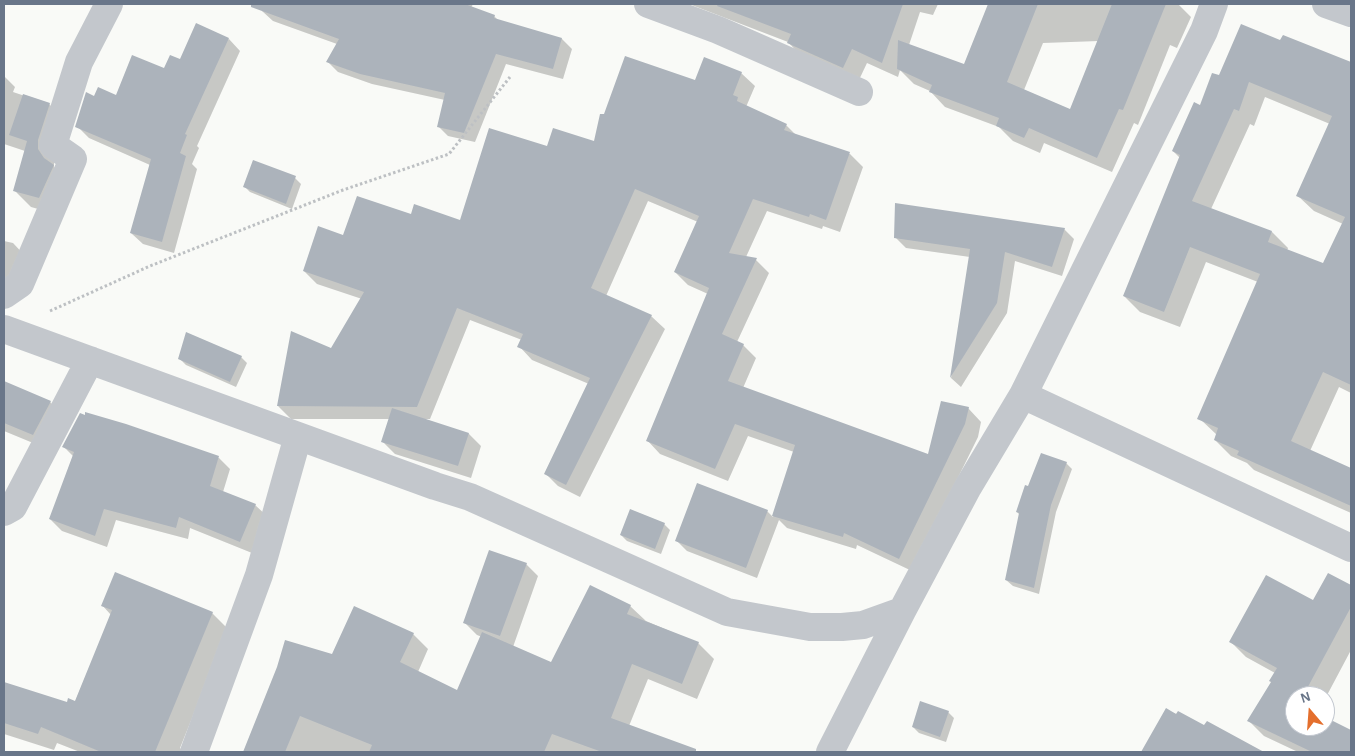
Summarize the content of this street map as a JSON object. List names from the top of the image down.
{
  "north": "top"
}
